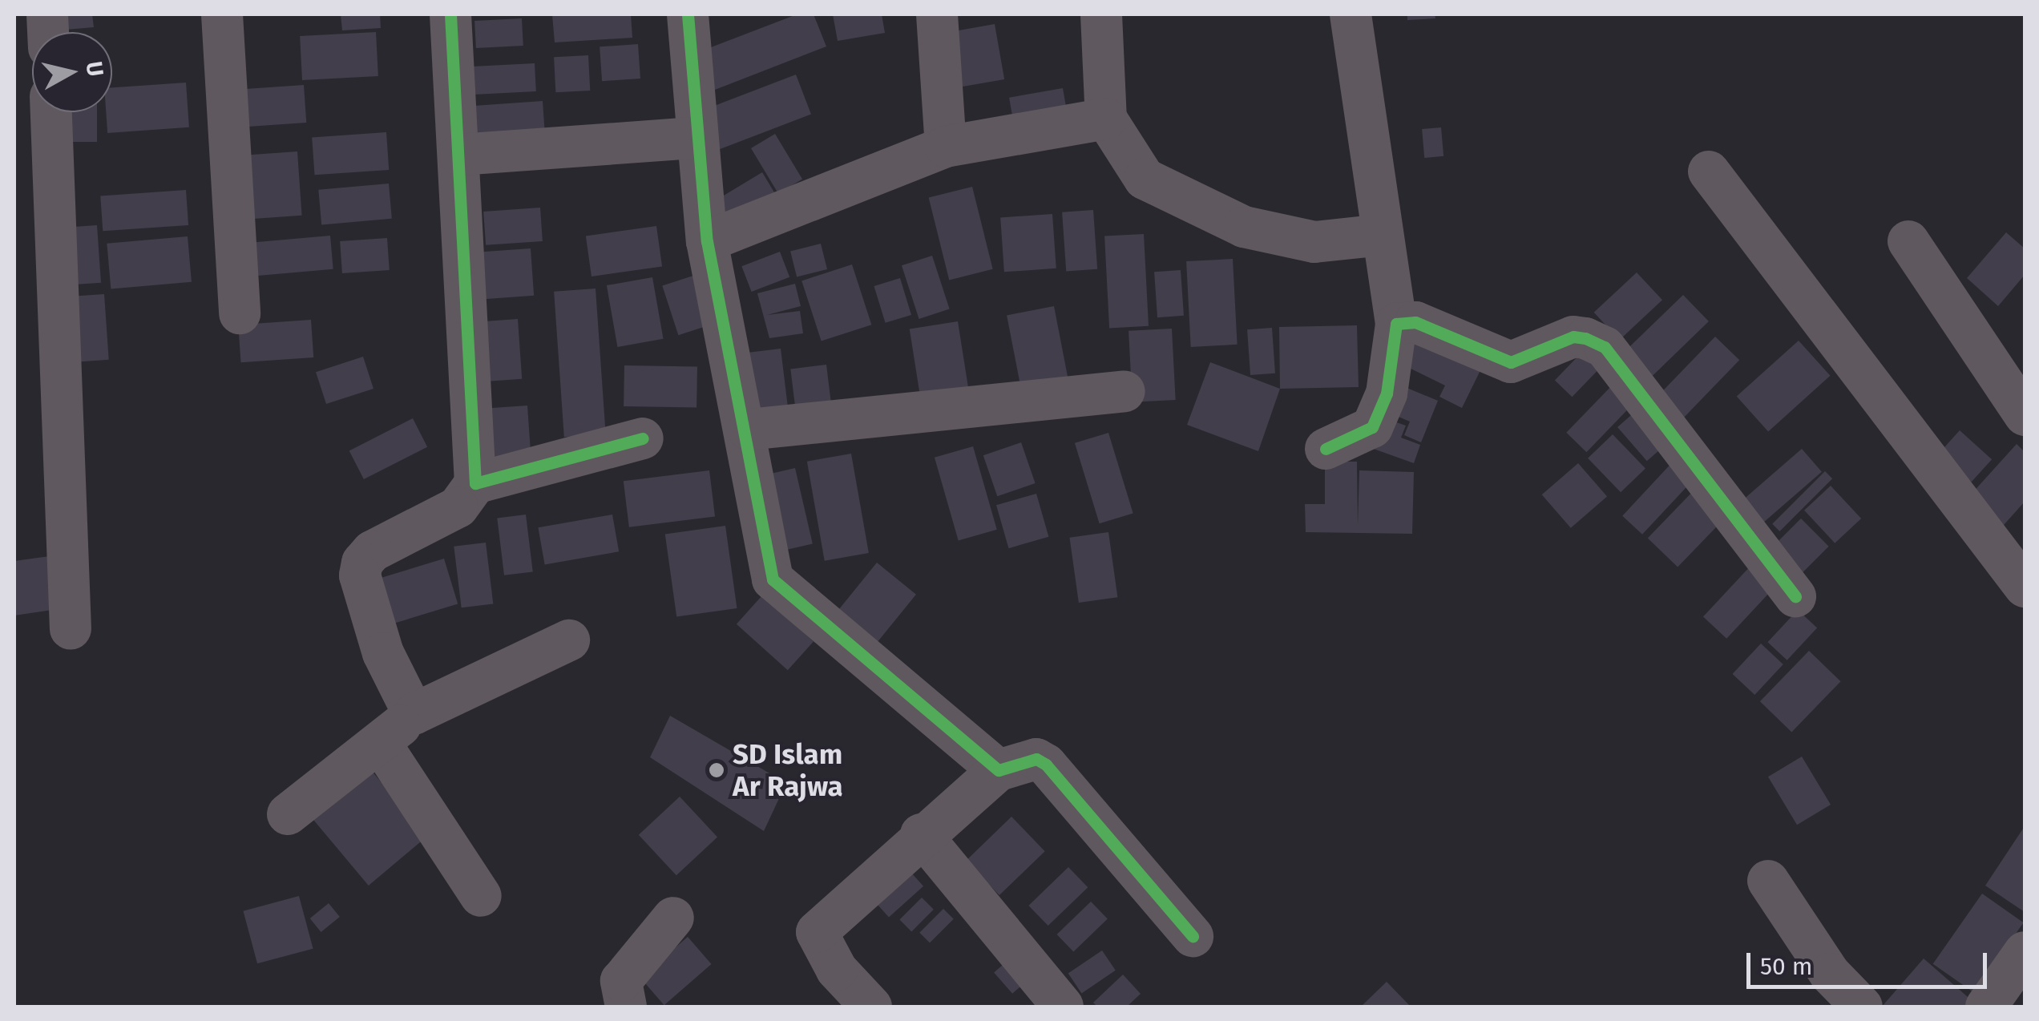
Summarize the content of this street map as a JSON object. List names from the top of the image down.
{
  "places": ["SD Islam Ar Rajwa"],
  "scale_bar": "50 m",
  "north": "right"
}
